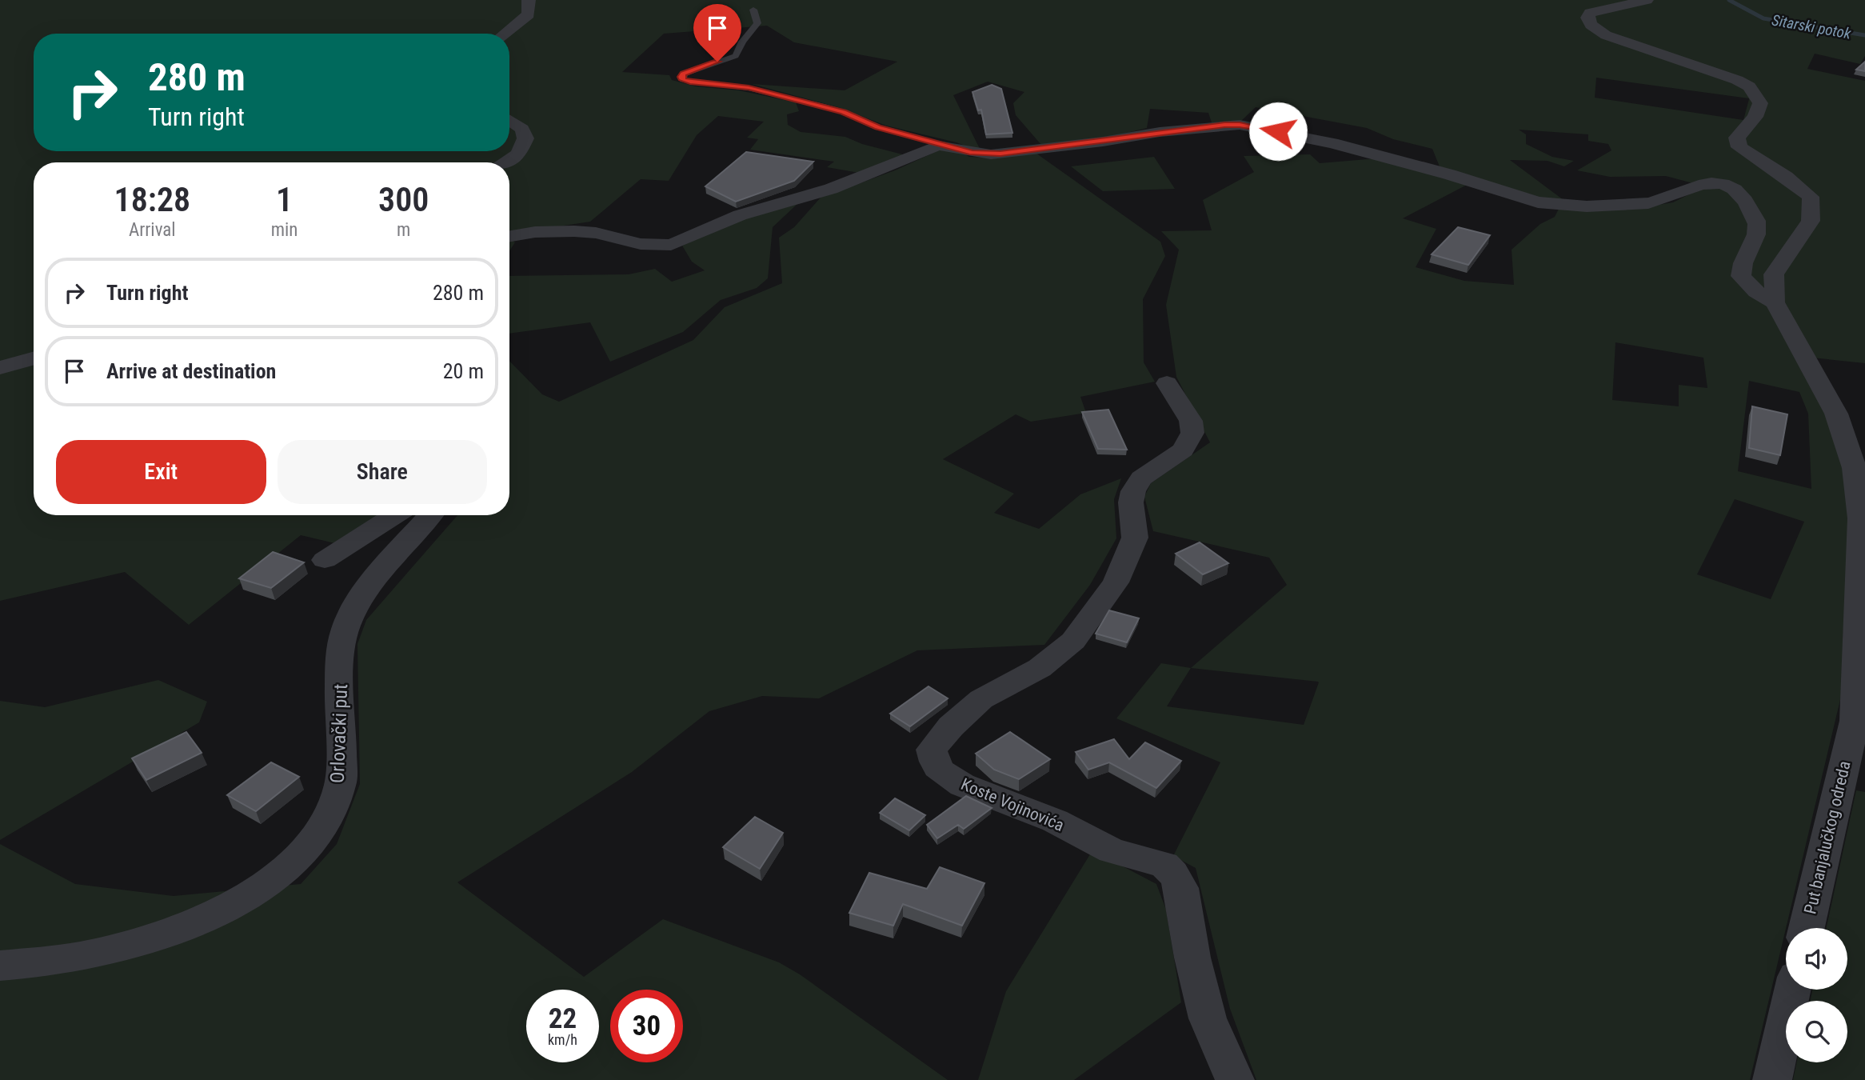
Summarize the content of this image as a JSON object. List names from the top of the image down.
{
  "streets": {
    "street": ["Orlovački put", "Koste Vojinovića", "Put banjalučkog odreda"]
  },
  "water": ["Sitarski potok"],
  "page": {
    "turn": ["280 m", "Turn right"],
    "eta": [
      "18:28",
      "Arrival",
      "1",
      "min",
      "300",
      "m"
    ],
    "list": [
      {
        "name": "Turn right",
        "value": "280 m"
      },
      {
        "name": "Arrive at destination",
        "value": "20 m"
      }
    ],
    "buttons": ["Exit", "Share"],
    "speed": "22 km/h",
    "limit": "30"
  }
}
